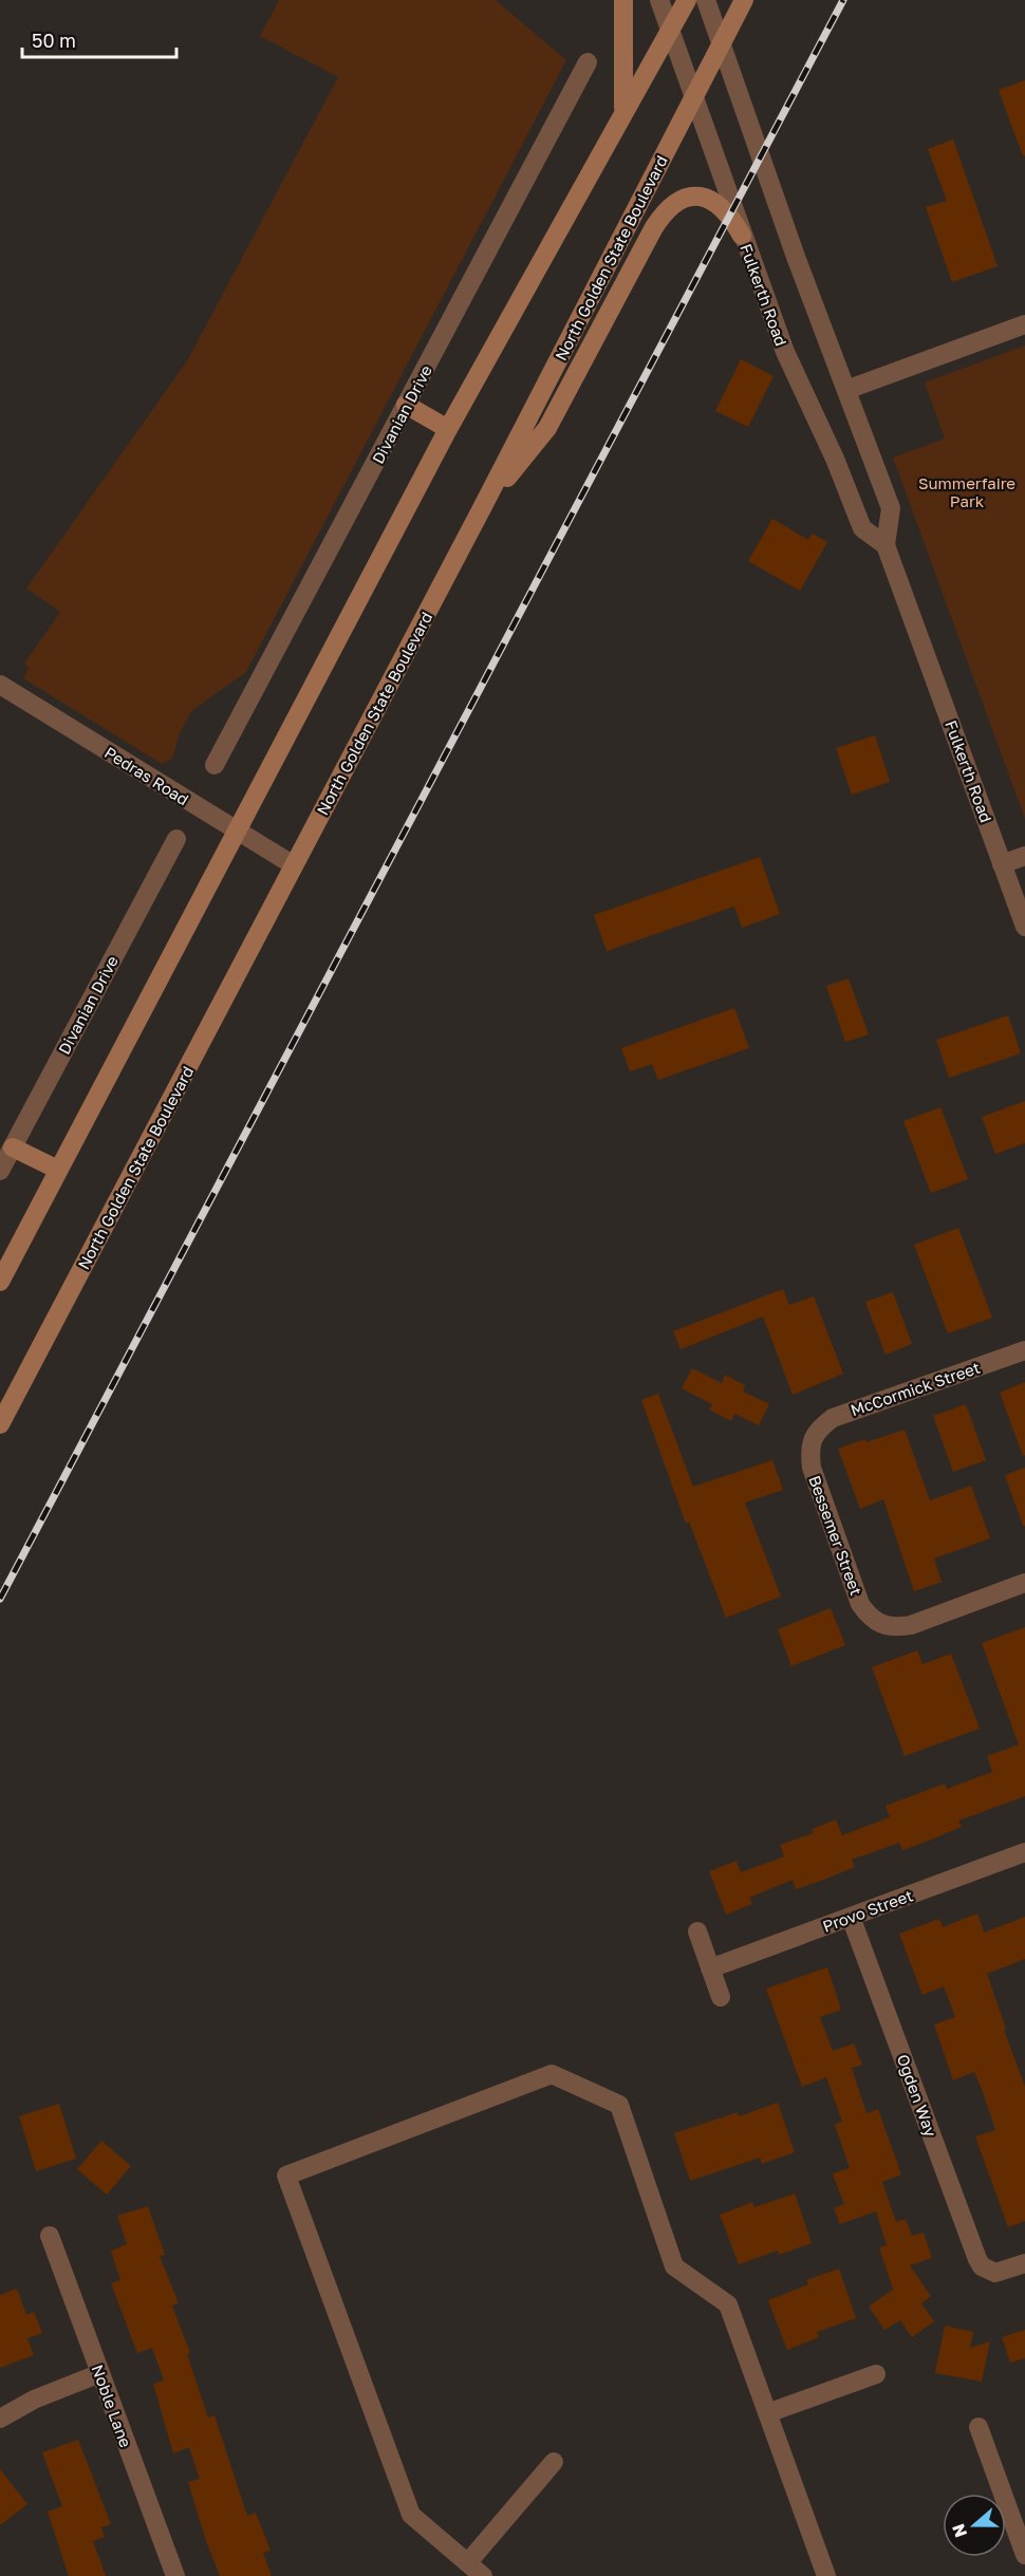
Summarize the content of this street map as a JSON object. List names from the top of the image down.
{
  "streets": {
    "main road": ["North Golden State Boulevard"],
    "street": [
      "Fulkerth Road",
      "Divanian Drive",
      "Pedras Road",
      "McCormick Street",
      "Bessemer Street",
      "Provo Street",
      "Ogden Way",
      "Noble Lane"
    ]
  },
  "crossings": [
    ["North Golden State Boulevard", "Fulkerth Road"],
    ["North Golden State Boulevard", "Pedras Road"],
    ["McCormick Street", "Bessemer Street"],
    ["Provo Street", "Ogden Way"]
  ],
  "parks": ["Summerfaire Park"],
  "scale_bar": "50 m",
  "north": "left"
}
